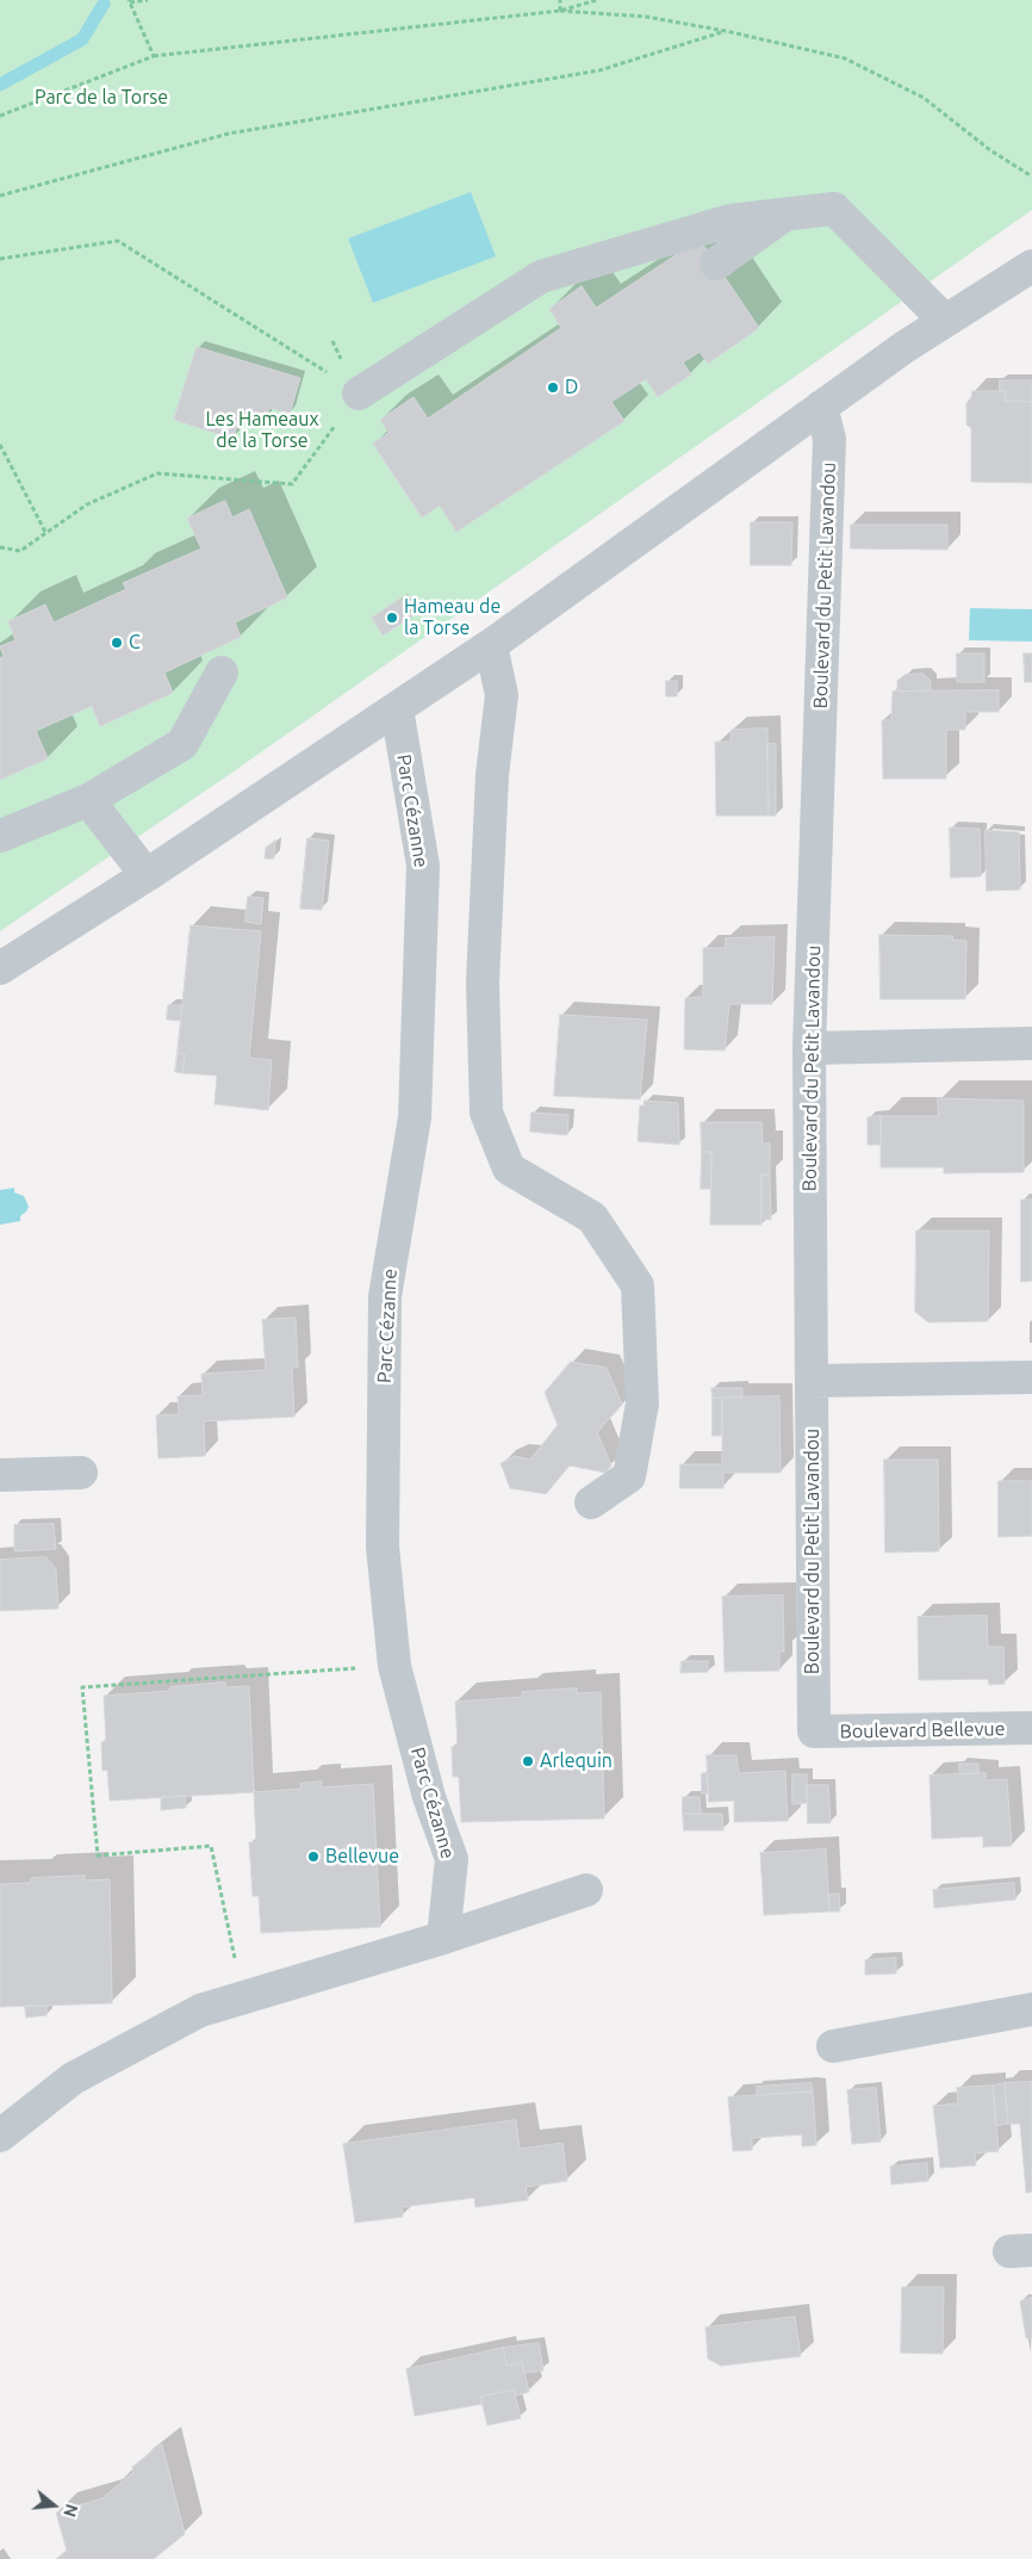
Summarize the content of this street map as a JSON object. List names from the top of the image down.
{
  "streets": {
    "street": ["Boulevard du Petit Lavandou", "Parc Cézanne", "Boulevard Bellevue"]
  },
  "crossings": [
    ["Boulevard du Petit Lavandou", "Boulevard Bellevue"]
  ],
  "parks": ["Parc de la Torse", "Les Hameaux de la Torse"],
  "places": [
    "D",
    "Hameau de la Torse",
    "C",
    "Arlequin",
    "Bellevue"
  ],
  "north": "right"
}
